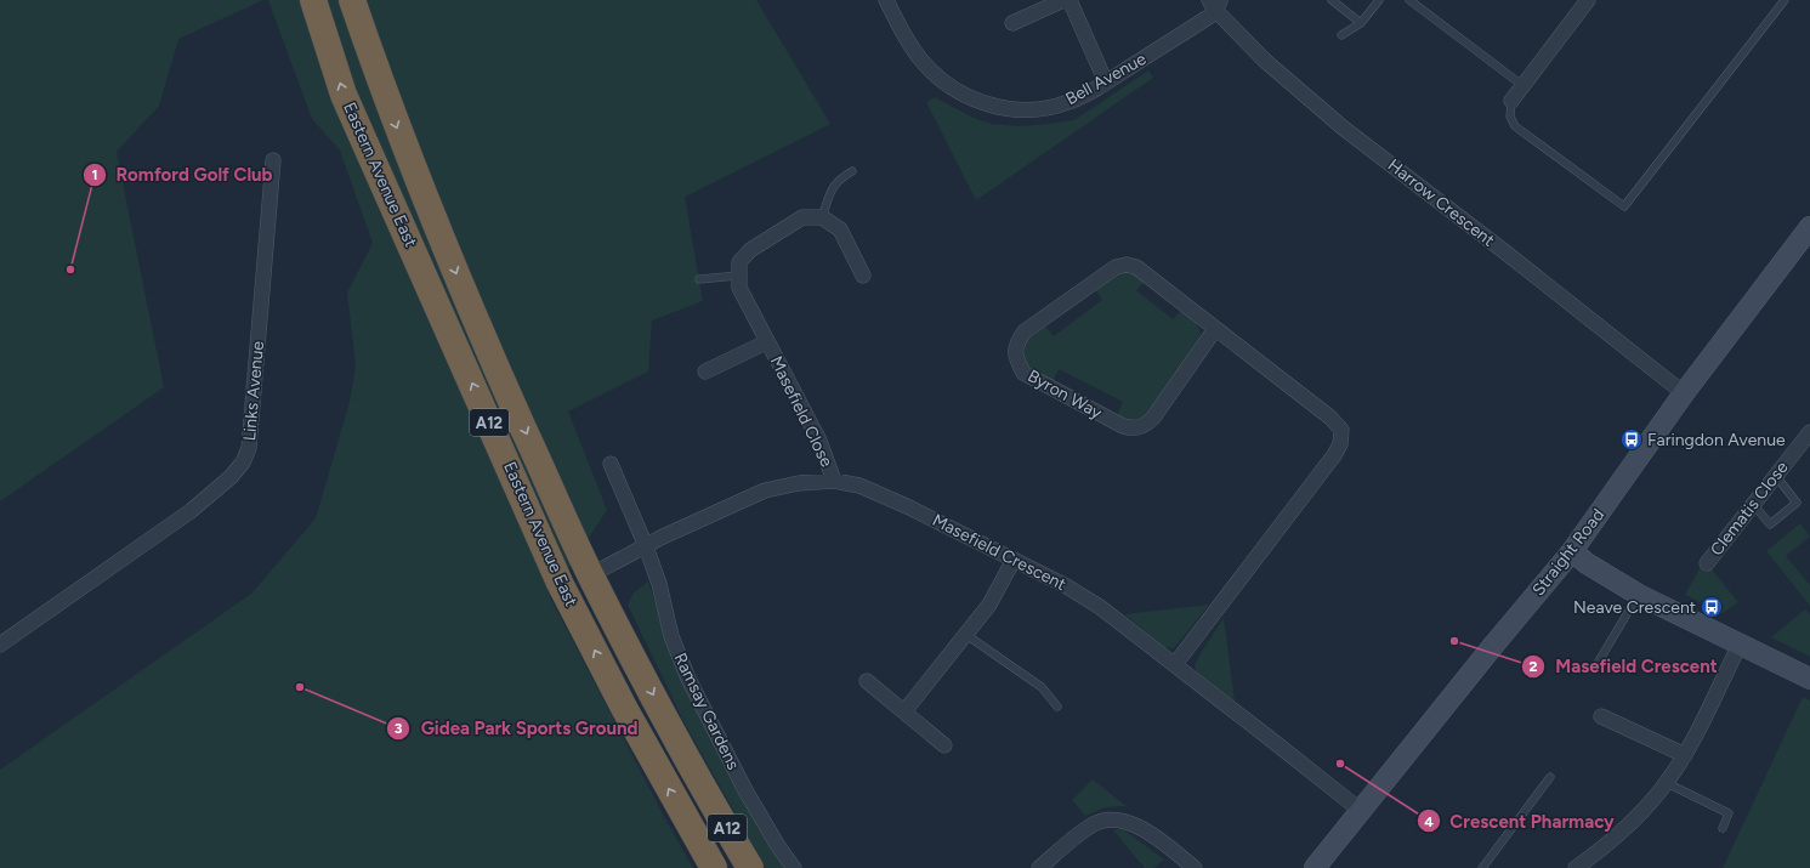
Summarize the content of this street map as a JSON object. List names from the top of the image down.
{
  "streets": {
    "highway": ["Eastern Avenue East", "A12"],
    "street": [
      "Bell Avenue",
      "Harrow Crescent",
      "Links Avenue",
      "Byron Way",
      "Masefield Close",
      "Clematis Close",
      "Masefield Crescent",
      "Straight Road",
      "Ramsay Gardens"
    ]
  },
  "crossings": [
    ["Bell Avenue", "Harrow Crescent"],
    ["Eastern Avenue East", "Masefield Crescent"],
    ["Harrow Crescent", "Straight Road"],
    ["Byron Way", "Masefield Crescent"],
    ["Masefield Close", "Masefield Crescent"],
    ["Masefield Crescent", "Straight Road"],
    ["Masefield Crescent", "Ramsay Gardens"]
  ],
  "places": {
    "other": [
      "Romford Golf Club",
      "Masefield Crescent",
      "Gidea Park Sports Ground",
      "Crescent Pharmacy"
    ],
    "bus stop": ["Faringdon Avenue", "Neave Crescent"]
  }
}
